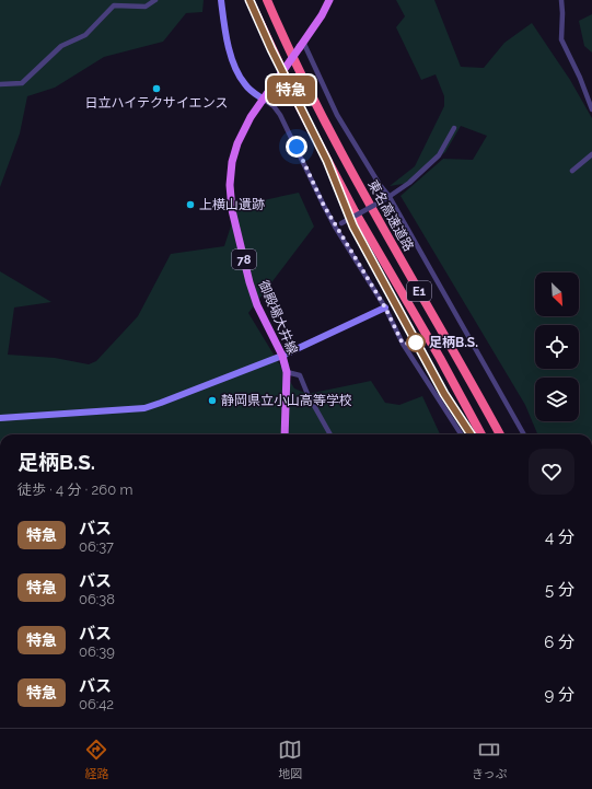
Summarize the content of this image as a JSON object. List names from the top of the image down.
{
  "streets": {
    "highway": ["東名高速道路", "E1"],
    "main road": ["78", "御殿場大井線"]
  },
  "places": [
    "日立ハイテクサイエンス",
    "上横山遺跡",
    "足柄B.S.",
    "静岡県立小山高等学校"
  ],
  "lines": ["bus line 特急"],
  "north": "bottom right",
  "page": {
    "on_map": "特急",
    "heading": ["足柄B.S.", "徒歩 · 4 分 · 260 m"],
    "list": [
      {
        "mark": "特急",
        "name": "バス",
        "note": "06:37",
        "value": "4 分"
      },
      {
        "mark": "特急",
        "name": "バス",
        "note": "06:38",
        "value": "5 分"
      },
      {
        "mark": "特急",
        "name": "バス",
        "note": "06:39",
        "value": "6 分"
      },
      {
        "mark": "特急",
        "name": "バス",
        "note": "06:42",
        "value": "9 分"
      }
    ],
    "tabs": ["経路", "地図", "きっぷ"]
  }
}
